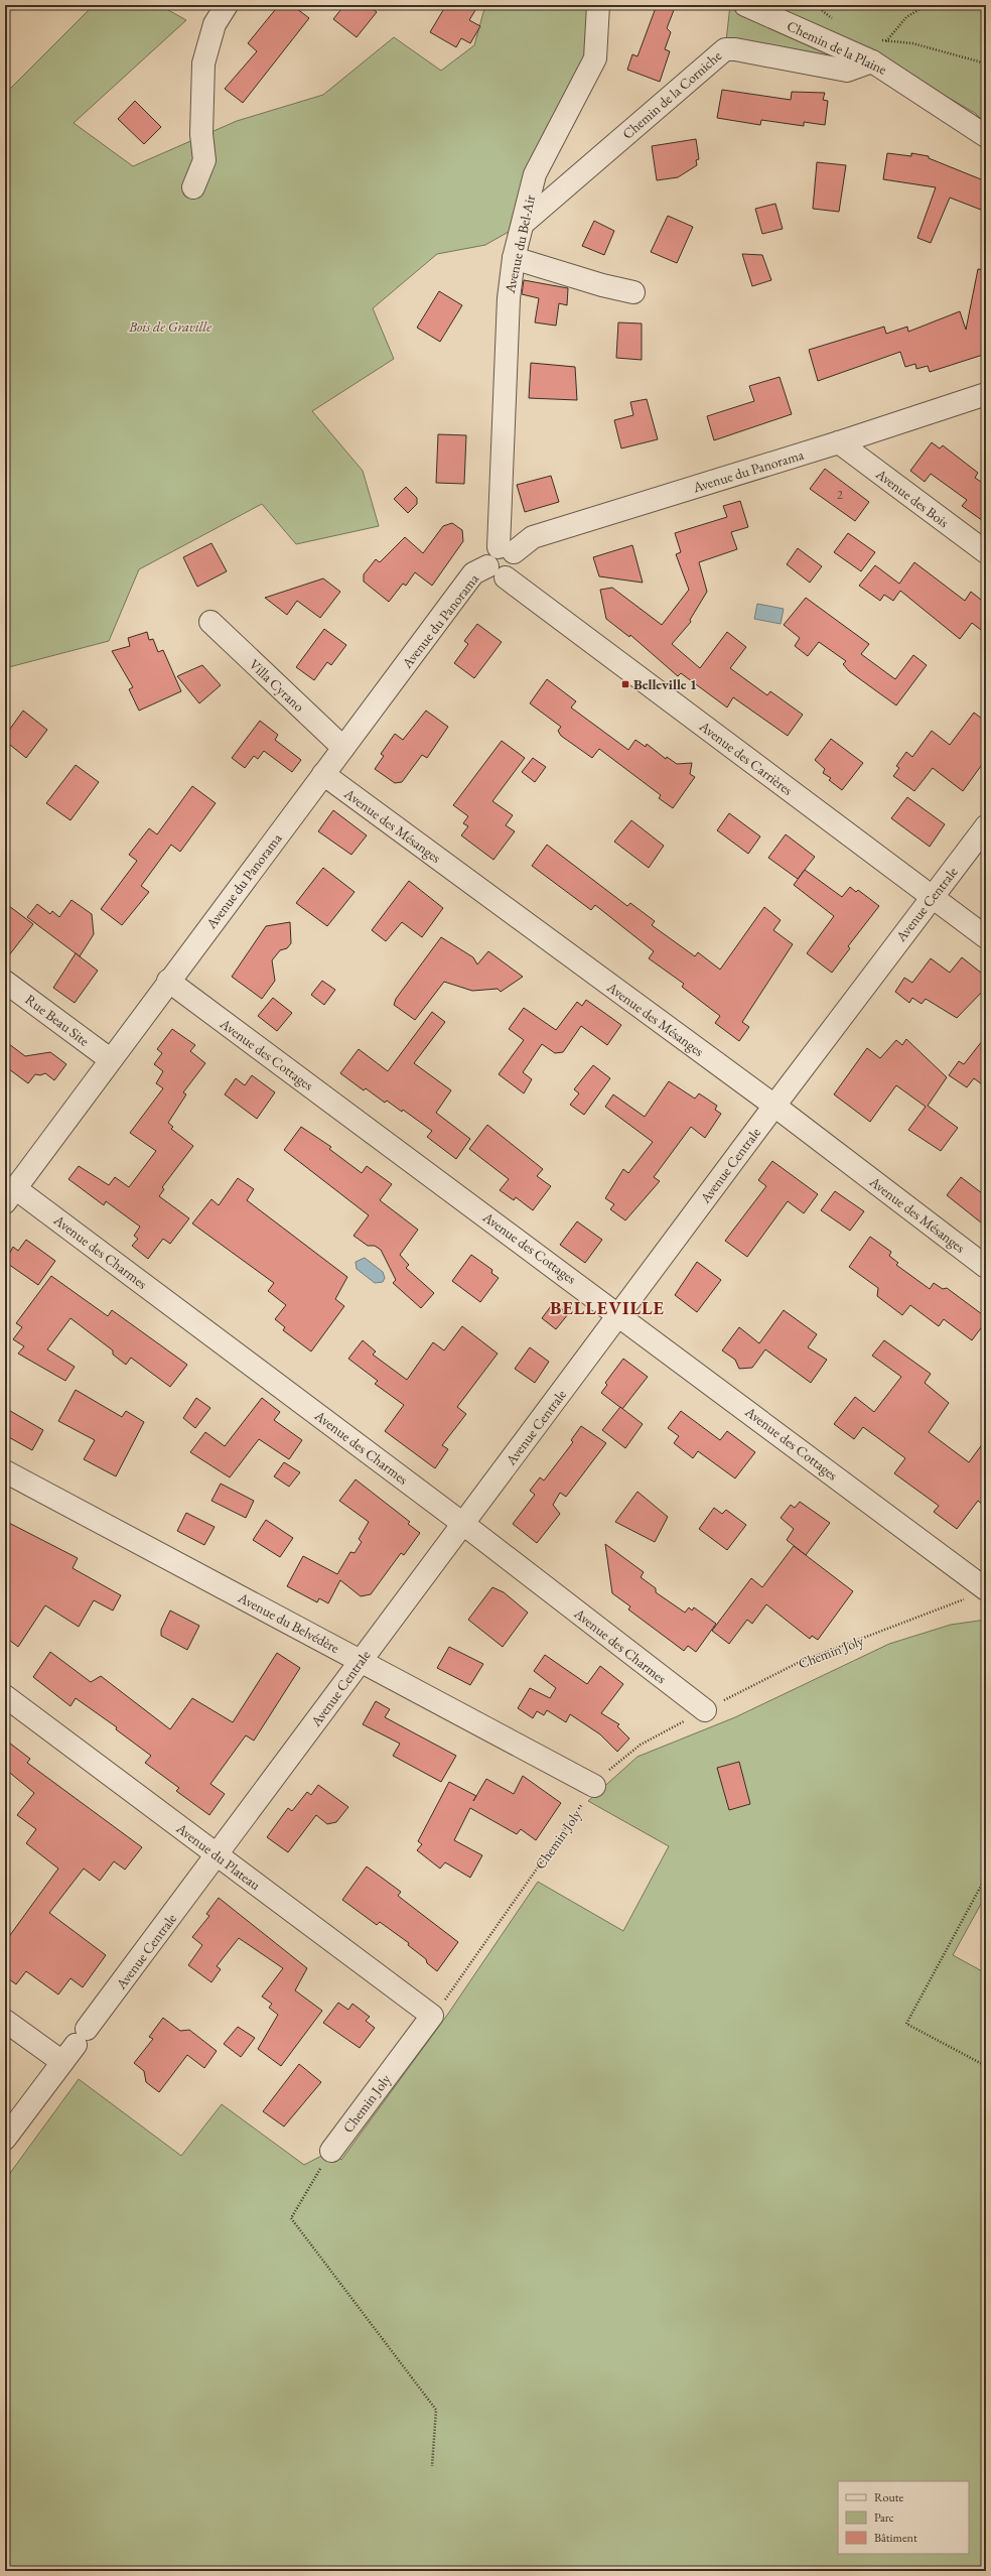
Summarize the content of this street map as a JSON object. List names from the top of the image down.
{
  "streets": {
    "street": [
      "Chemin de la Plaine",
      "Chemin de la Corniche",
      "Avenue du Bel-Air",
      "Avenue du Panorama",
      "Avenue des Bois",
      "Villa Cyrano",
      "Avenue des Carrières",
      "Avenue des Mésanges",
      "Avenue Centrale",
      "Rue Beau Site",
      "Avenue des Cottages",
      "Avenue des Charmes",
      "Avenue du Belvédère",
      "Chemin Joly",
      "Avenue du Plateau"
    ]
  },
  "crossings": [
    ["Chemin de la Plaine", "Chemin de la Corniche"],
    ["Chemin de la Corniche", "Avenue du Bel-Air"],
    ["Avenue du Bel-Air", "Avenue du Panorama"],
    ["Avenue du Bel-Air", "Avenue des Carrières"],
    ["Avenue du Panorama", "Avenue des Bois"],
    ["Avenue du Panorama", "Villa Cyrano"],
    ["Avenue du Panorama", "Avenue des Carrières"],
    ["Avenue du Panorama", "Avenue des Mésanges"],
    ["Avenue du Panorama", "Rue Beau Site"],
    ["Avenue du Panorama", "Avenue des Cottages"],
    ["Avenue du Panorama", "Avenue des Charmes"],
    ["Avenue des Carrières", "Avenue Centrale"],
    ["Avenue des Mésanges", "Avenue Centrale"],
    ["Avenue Centrale", "Avenue des Cottages"],
    ["Avenue Centrale", "Avenue des Charmes"],
    ["Avenue Centrale", "Avenue du Belvédère"],
    ["Avenue Centrale", "Avenue du Plateau"],
    ["Avenue des Cottages", "Chemin Joly"],
    ["Avenue des Charmes", "Chemin Joly"],
    ["Avenue du Belvédère", "Chemin Joly"],
    ["Chemin Joly", "Avenue du Plateau"]
  ],
  "districts": ["BELLEVILLE"],
  "parks": ["Bois de Graville"],
  "places": {
    "transit": ["Belleville 1"]
  },
  "house_numbers": ["2"],
  "legend": ["Route", "Parc", "Bâtiment"]
}
